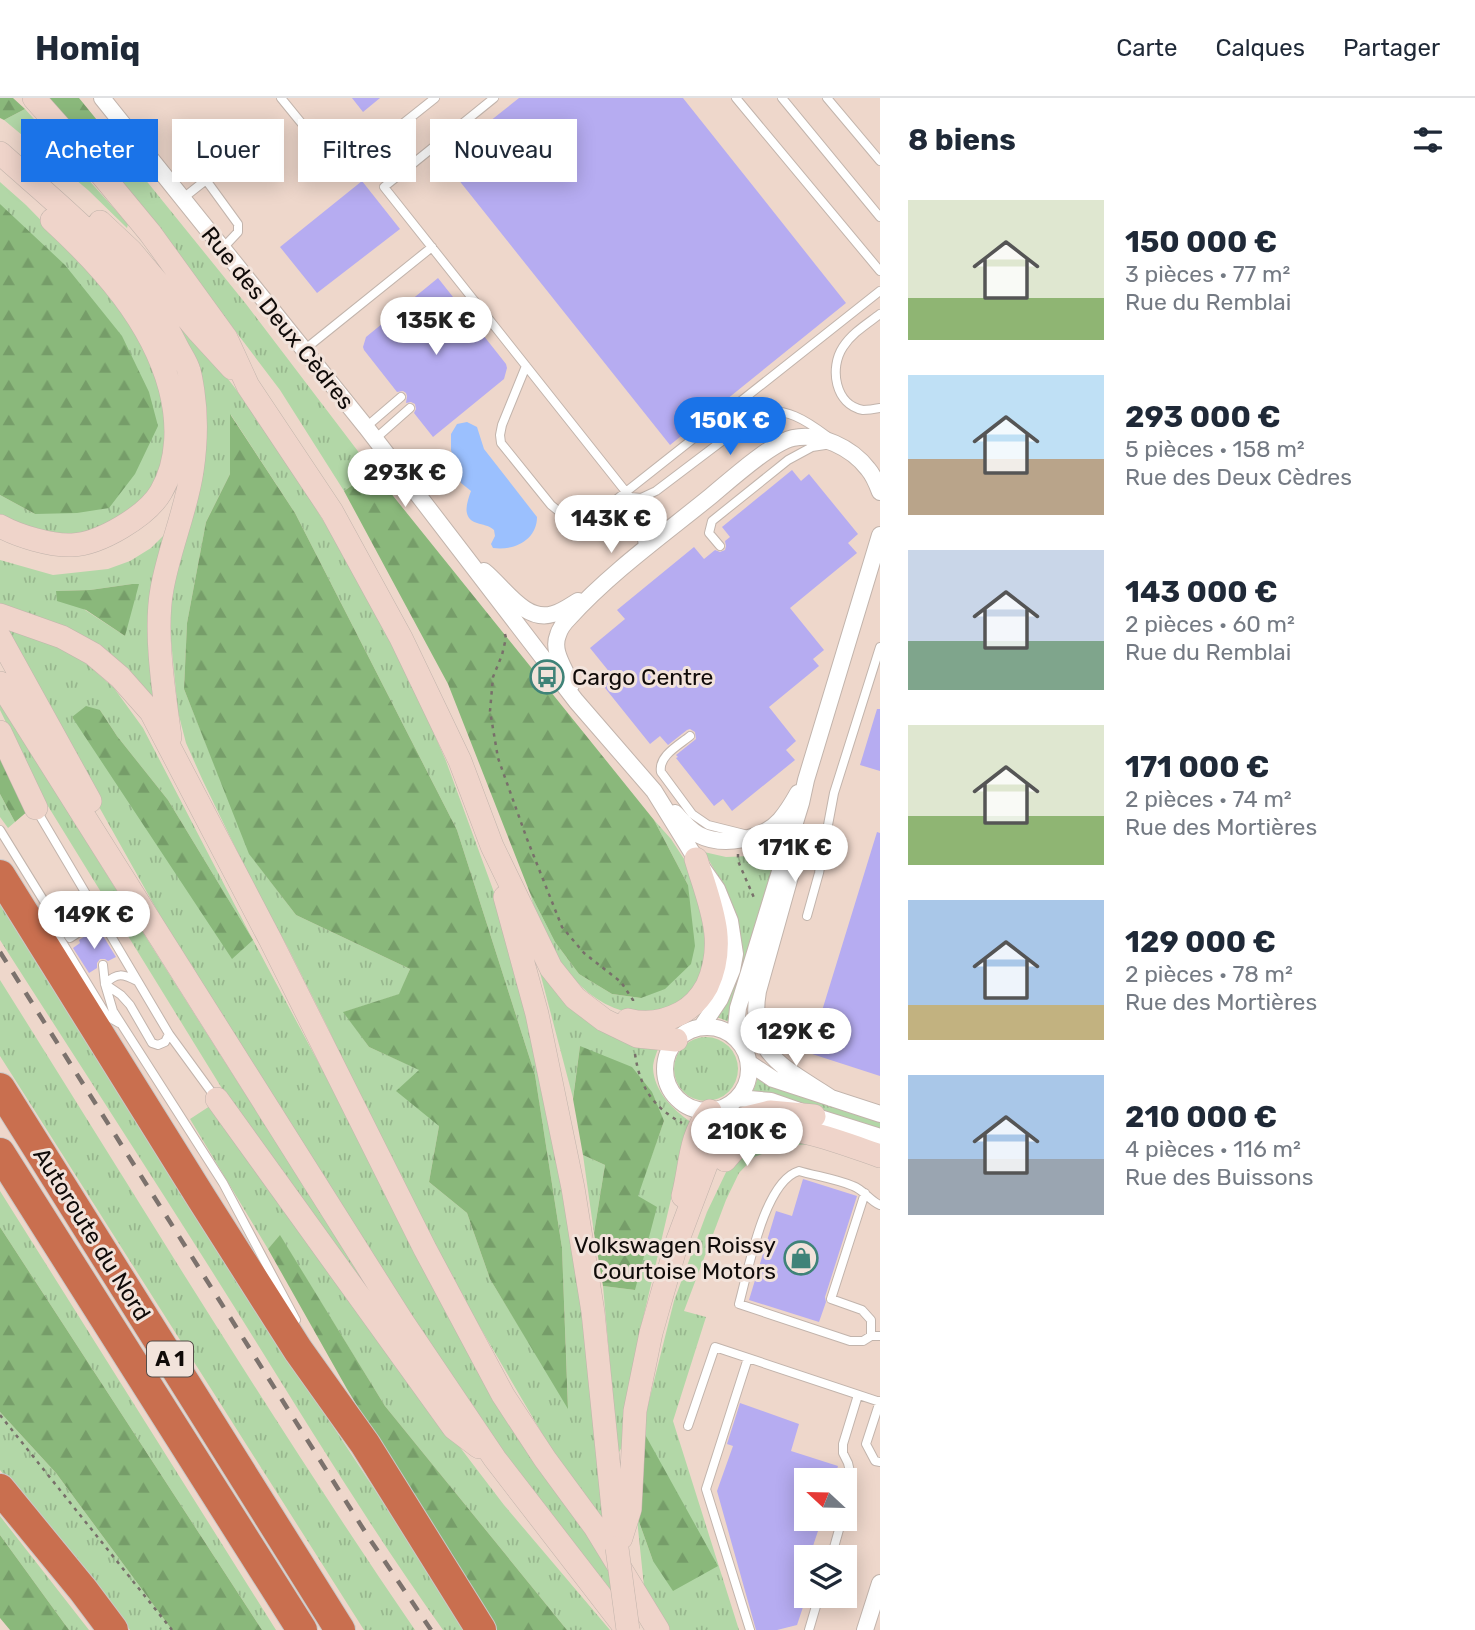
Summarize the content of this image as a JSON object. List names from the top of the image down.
{
  "streets": {
    "highway": ["Autoroute du Nord", "A 1"],
    "street": ["Rue des Deux Cèdres"]
  },
  "places": {
    "bus stop": ["Cargo Centre"],
    "shop": ["Volkswagen Roissy Courtoise Motors"]
  },
  "north": "left",
  "page": {
    "header": "Homiq",
    "nav": ["Carte", "Calques", "Partager"],
    "heading": "8 biens",
    "chip": [
      "Acheter",
      "Louer",
      "Filtres",
      "Nouveau"
    ],
    "list": [
      {
        "name": "150 000 €",
        "note": "3 pièces · 77 m² · Rue du Remblai"
      },
      {
        "name": "293 000 €",
        "note": "5 pièces · 158 m² · Rue des Deux Cèdres"
      },
      {
        "name": "143 000 €",
        "note": "2 pièces · 60 m² · Rue du Remblai"
      },
      {
        "name": "171 000 €",
        "note": "2 pièces · 74 m² · Rue des Mortières"
      },
      {
        "name": "129 000 €",
        "note": "2 pièces · 78 m² · Rue des Mortières"
      },
      {
        "name": "210 000 €",
        "note": "4 pièces · 116 m² · Rue des Buissons"
      }
    ],
    "price": [
      "135K €",
      "150K €",
      "293K €",
      "143K €",
      "171K €",
      "149K €",
      "129K €",
      "210K €"
    ]
  }
}
